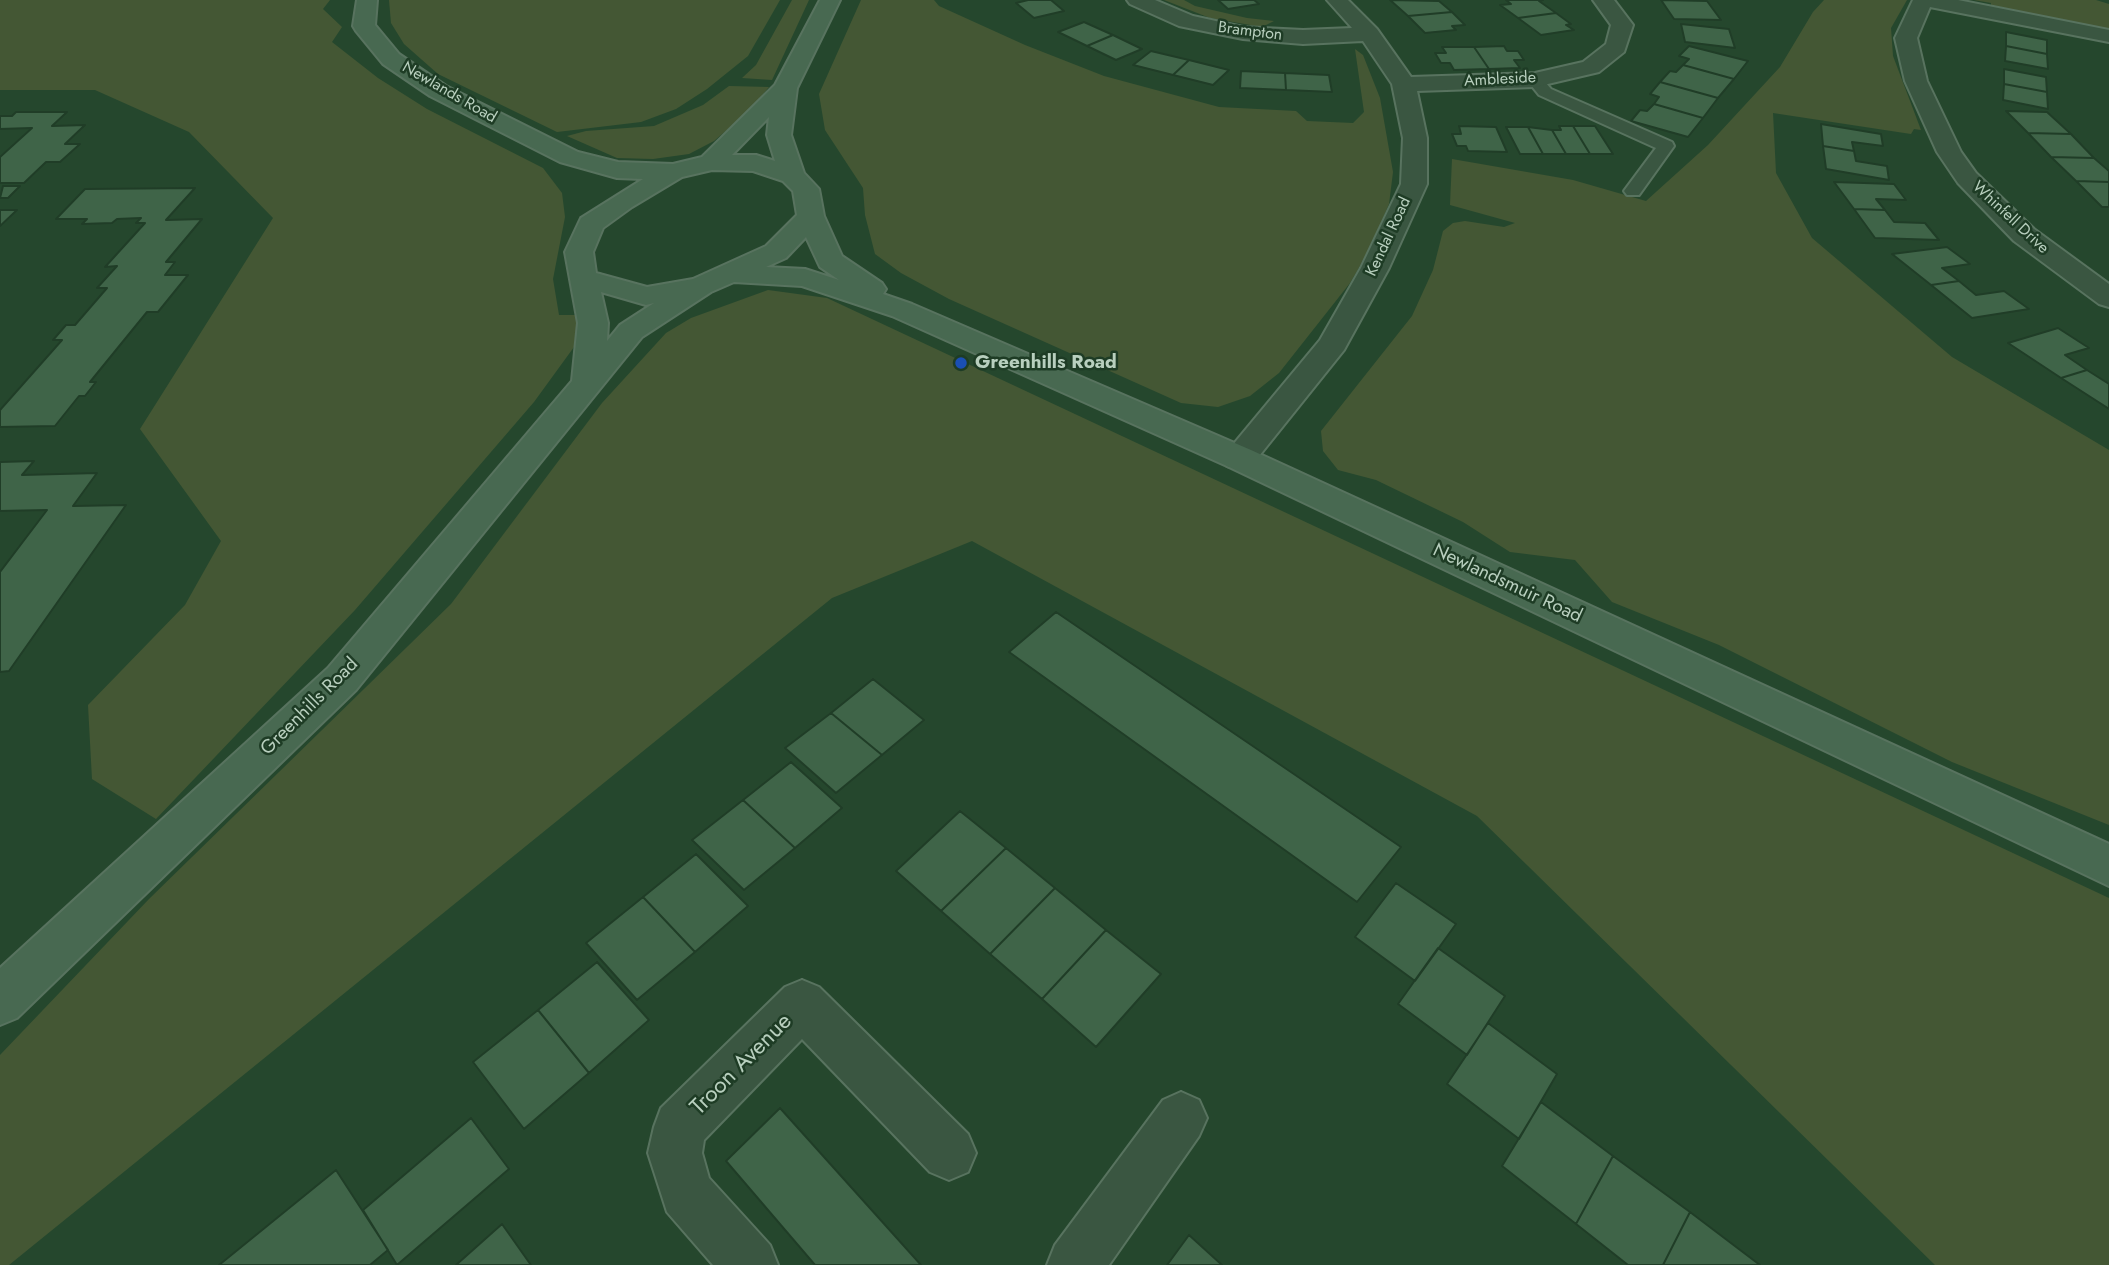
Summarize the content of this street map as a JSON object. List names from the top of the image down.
{
  "streets": {
    "street": [
      "Brampton",
      "Ambleside",
      "Newlands Road",
      "Whinfell Drive",
      "Kendal Road",
      "Newlandsmuir Road",
      "Greenhills Road",
      "Troon Avenue"
    ]
  },
  "crossings": [
    ["Brampton", "Kendal Road"],
    ["Ambleside", "Kendal Road"],
    ["Kendal Road", "Newlandsmuir Road"]
  ],
  "places": ["Greenhills Road"]
}
